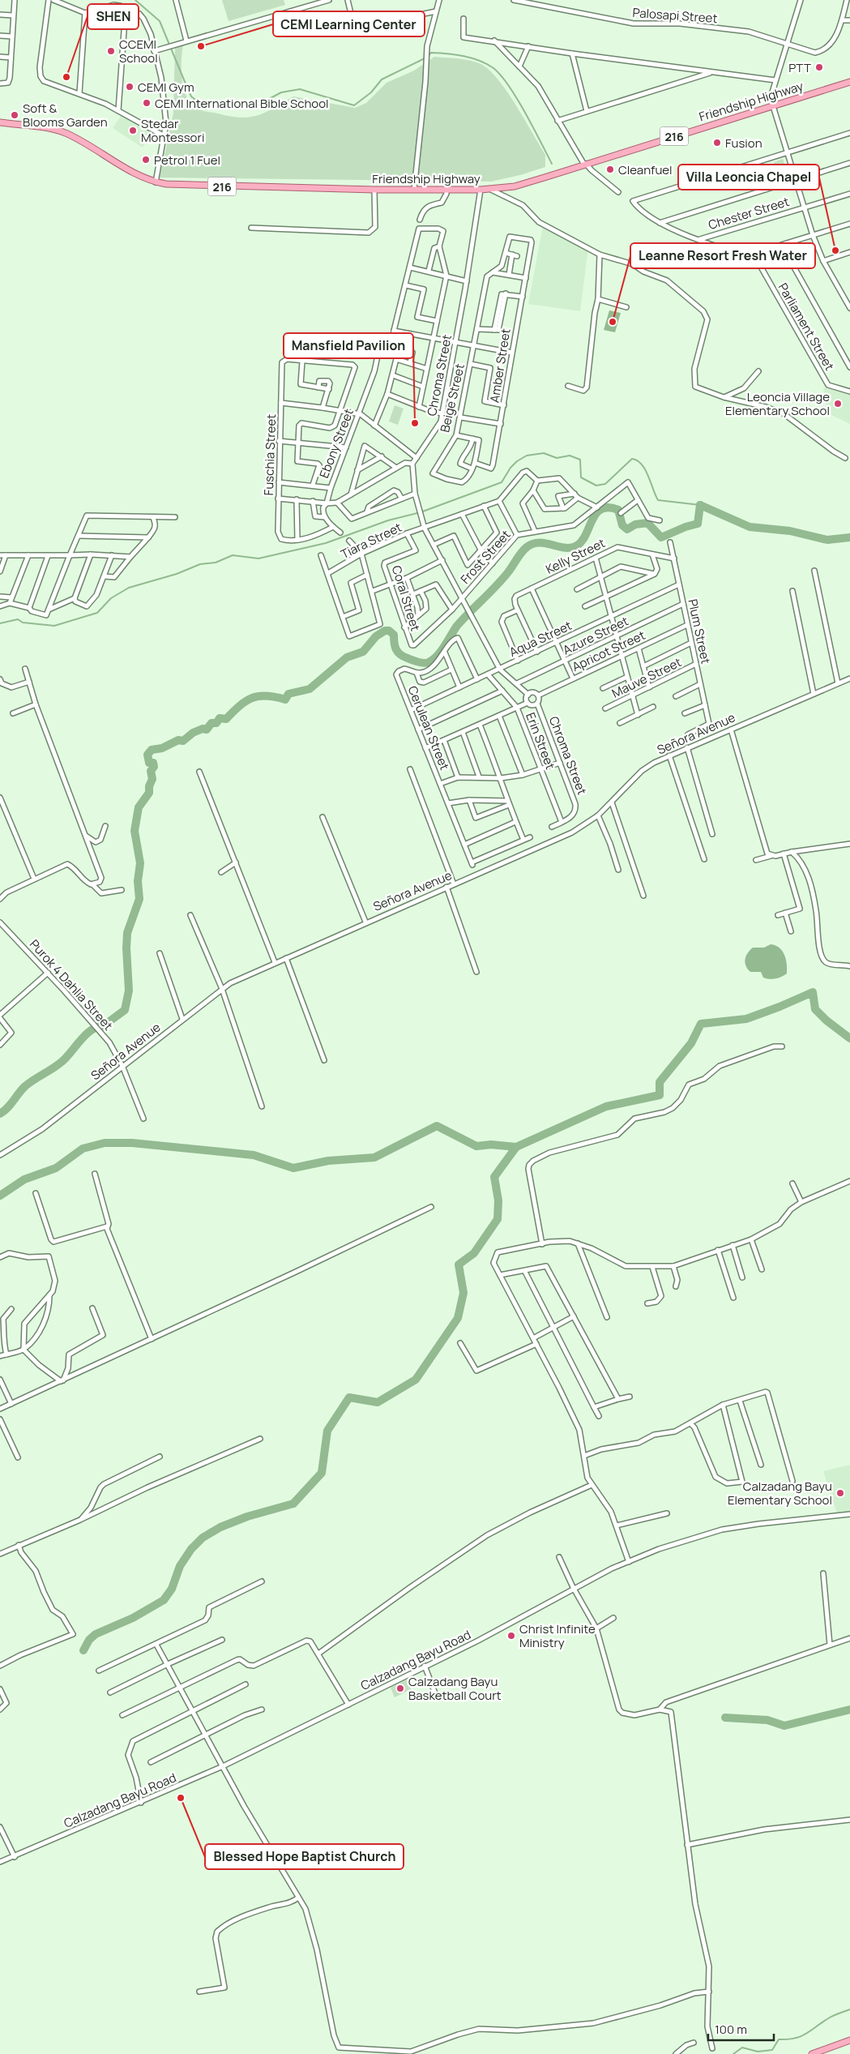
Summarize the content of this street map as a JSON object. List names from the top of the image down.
{
  "streets": {
    "main road": ["Friendship Highway", "216"],
    "street": [
      "Palosapi Street",
      "Chester Street",
      "Parliament Street",
      "Amber Street",
      "Chroma Street",
      "Beige Street",
      "Ebony Street",
      "Fuschia Street",
      "Tiara Street",
      "Kelly Street",
      "Frost Street",
      "Coral Street",
      "Plum Street",
      "Azure Street",
      "Aqua Street",
      "Apricot Street",
      "Mauve Street",
      "Cerulean Street",
      "Señora Avenue",
      "Erin Street",
      "Purok 4 Dahlia Street",
      "Calzadang Bayu Road"
    ]
  },
  "crossings": [
    ["Friendship Highway", "Chroma Street"],
    ["Amber Street", "Beige Street"],
    ["Chroma Street", "Apricot Street"],
    ["Chroma Street", "Erin Street"],
    ["Tiara Street", "Coral Street"],
    ["Kelly Street", "Plum Street"],
    ["Frost Street", "Coral Street"],
    ["Plum Street", "Azure Street"],
    ["Plum Street", "Aqua Street"],
    ["Plum Street", "Apricot Street"],
    ["Plum Street", "Mauve Street"],
    ["Aqua Street", "Cerulean Street"],
    ["Aqua Street", "Erin Street"],
    ["Señora Avenue", "Purok 4 Dahlia Street"]
  ],
  "places": [
    "CEMI Learning Center",
    "CCEMI School",
    "PTT",
    "SHEN",
    "CEMI Gym",
    "CEMI International Bible School",
    "Soft & Blooms Garden",
    "Stedar Montessori",
    "Fusion",
    "Petrol 1 Fuel",
    "Cleanfuel",
    "Villa Leoncia Chapel",
    "Leanne Resort Fresh Water",
    "Leoncia Village Elementary School",
    "Mansfield Pavilion",
    "Calzadang Bayu Elementary School",
    "Christ Infinite Ministry",
    "Calzadang Bayu Basketball Court",
    "Blessed Hope Baptist Church"
  ],
  "scale_bar": "100 m"
}
